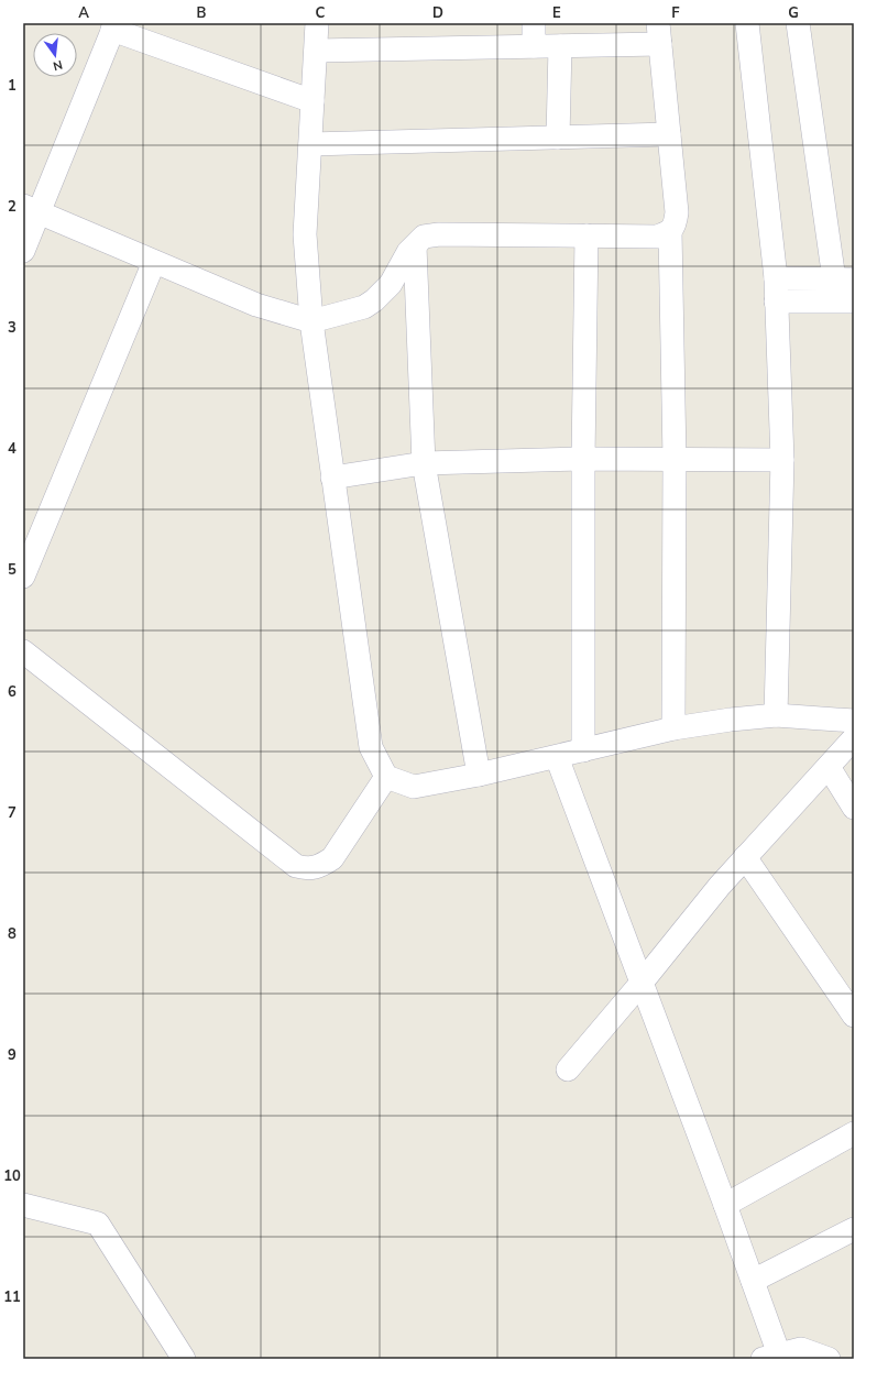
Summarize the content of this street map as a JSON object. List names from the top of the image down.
{
  "north": "bottom",
  "grid": {
    "columns": [
      "A",
      "B",
      "C",
      "D",
      "E",
      "F",
      "G"
    ],
    "rows": [
      "1",
      "2",
      "3",
      "4",
      "5",
      "6",
      "7",
      "8",
      "9",
      "10",
      "11"
    ]
  }
}
